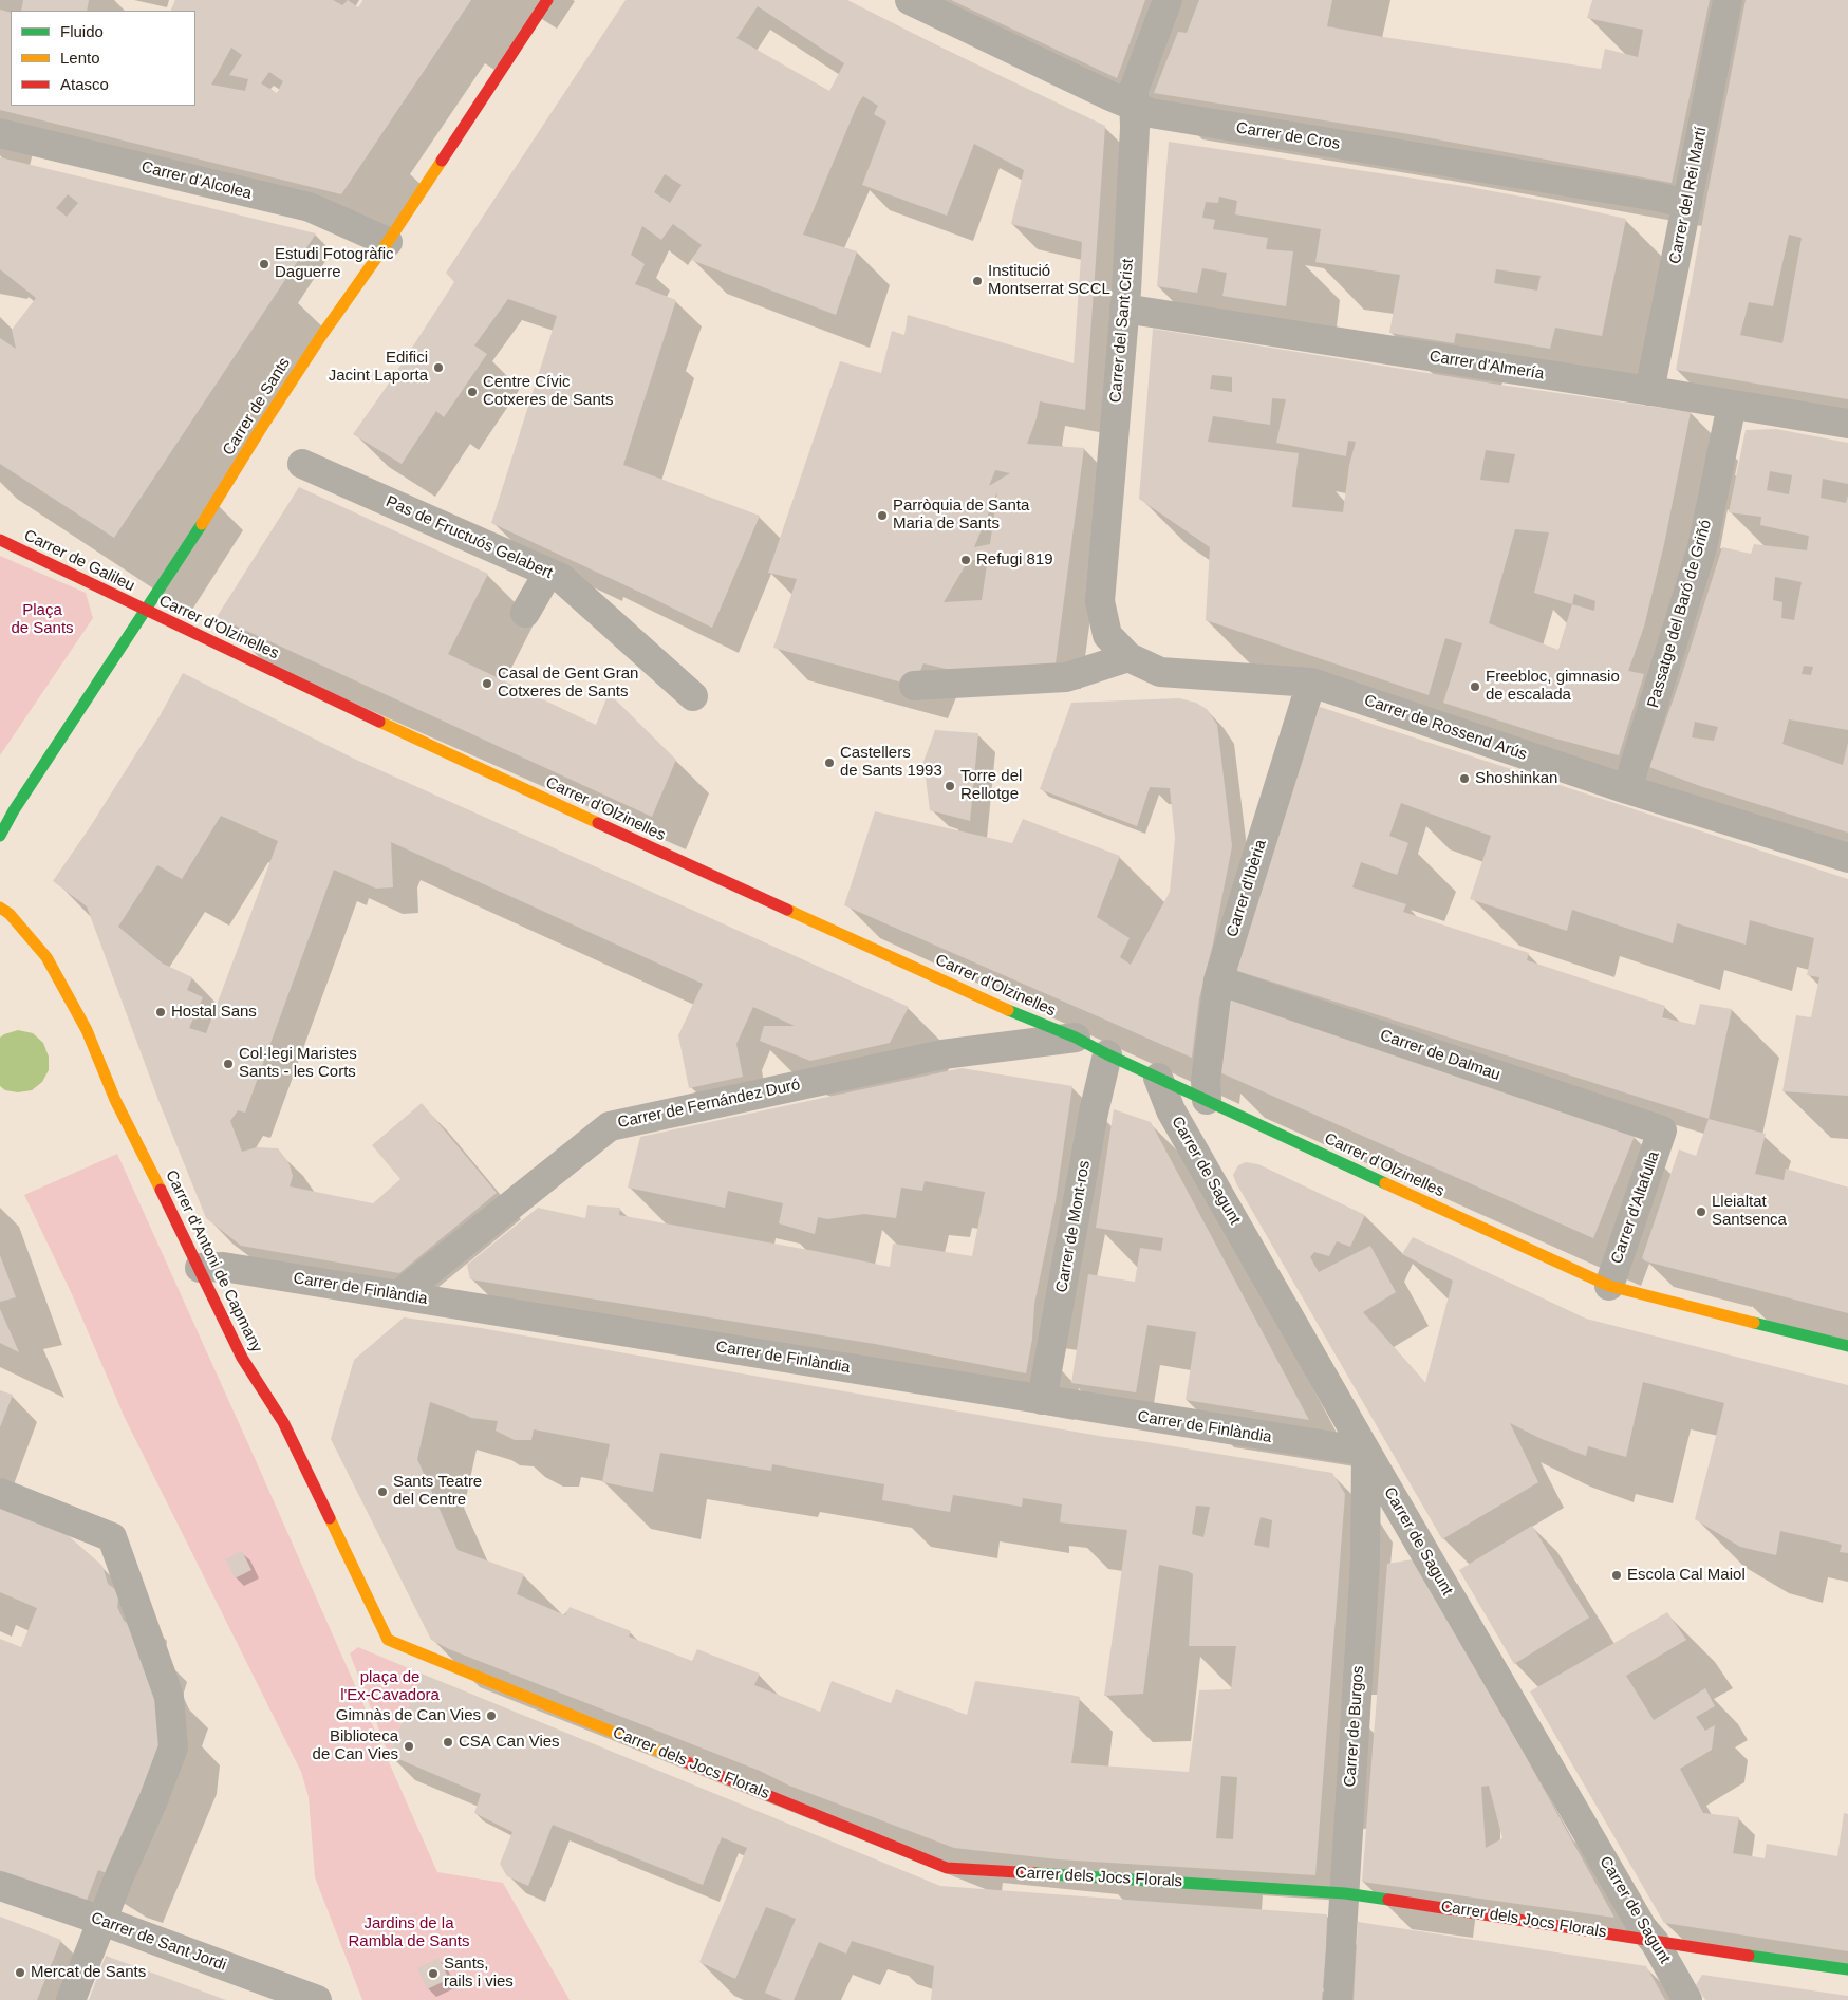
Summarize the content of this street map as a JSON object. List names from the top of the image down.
{
  "streets": {
    "street": [
      "Carrer de Cros",
      "Carrer d'Alcolea",
      "Carrer del Rei Martí",
      "Carrer del Sant Crist",
      "Carrer d'Almería",
      "Carrer de Sants",
      "Pas de Fructuós Gelabert",
      "Carrer de Galileu",
      "Passatge del Baró de Griñó",
      "Carrer d'Olzinelles",
      "Carrer de Rossend Arús",
      "Carrer d'Ibèria",
      "Carrer de Dalmau",
      "Carrer de Fernández Duró",
      "Carrer de Sagunt",
      "Carrer d'Altafulla",
      "Carrer de Mont-ros",
      "Carrer d'Antoni de Capmany",
      "Carrer de Finlàndia",
      "Carrer de Burgos",
      "Carrer dels Jocs Florals",
      "Carrer de Sant Jordi"
    ]
  },
  "crossings": [
    ["Carrer de Cros", "Carrer del Rei Martí"],
    ["Carrer de Cros", "Carrer del Sant Crist"],
    ["Carrer d'Alcolea", "Carrer de Sants"],
    ["Carrer del Rei Martí", "Carrer d'Almería"],
    ["Carrer del Sant Crist", "Carrer d'Almería"],
    ["Carrer del Sant Crist", "Carrer de Rossend Arús"],
    ["Carrer d'Almería", "Passatge del Baró de Griñó"],
    ["Carrer de Sants", "Carrer de Galileu"],
    ["Carrer de Sants", "Carrer d'Olzinelles"],
    ["Carrer de Galileu", "Carrer d'Olzinelles"],
    ["Passatge del Baró de Griñó", "Carrer de Rossend Arús"],
    ["Carrer d'Olzinelles", "Carrer d'Ibèria"],
    ["Carrer d'Olzinelles", "Carrer de Fernández Duró"],
    ["Carrer d'Olzinelles", "Carrer de Sagunt"],
    ["Carrer d'Olzinelles", "Carrer d'Altafulla"],
    ["Carrer d'Olzinelles", "Carrer de Mont-ros"],
    ["Carrer de Rossend Arús", "Carrer d'Ibèria"],
    ["Carrer d'Ibèria", "Carrer de Dalmau"],
    ["Carrer de Dalmau", "Carrer d'Altafulla"],
    ["Carrer de Fernández Duró", "Carrer de Finlàndia"],
    ["Carrer de Sagunt", "Carrer de Finlàndia"],
    ["Carrer de Sagunt", "Carrer de Burgos"],
    ["Carrer de Sagunt", "Carrer dels Jocs Florals"],
    ["Carrer de Mont-ros", "Carrer de Finlàndia"],
    ["Carrer d'Antoni de Capmany", "Carrer de Finlàndia"],
    ["Carrer d'Antoni de Capmany", "Carrer dels Jocs Florals"],
    ["Carrer de Finlàndia", "Carrer de Burgos"],
    ["Carrer de Burgos", "Carrer dels Jocs Florals"]
  ],
  "parks": ["Plaça de Sants", "plaça de l'Ex-Cavadora", "Jardins de la Rambla de Sants"],
  "places": [
    "Estudi Fotogràfic Daguerre",
    "Institució Montserrat SCCL",
    "Edifici Jacint Laporta",
    "Centre Cívic Cotxeres de Sants",
    "Parròquia de Santa Maria de Sants",
    "Refugi 819",
    "Casal de Gent Gran Cotxeres de Sants",
    "Freebloc, gimnasio de escalada",
    "Castellers de Sants 1993",
    "Shoshinkan",
    "Torre del Rellotge",
    "Hostal Sans",
    "Col·legi Maristes Sants - les Corts",
    "Lleialtat Santsenca",
    "Sants Teatre del Centre",
    "Escola Cal Maiol",
    "Gimnàs de Can Vies",
    "CSA Can Vies",
    "Biblioteca de Can Vies",
    "Mercat de Sants",
    "Sants, rails i vies"
  ],
  "legend": ["Fluido", "Lento", "Atasco"]
}
